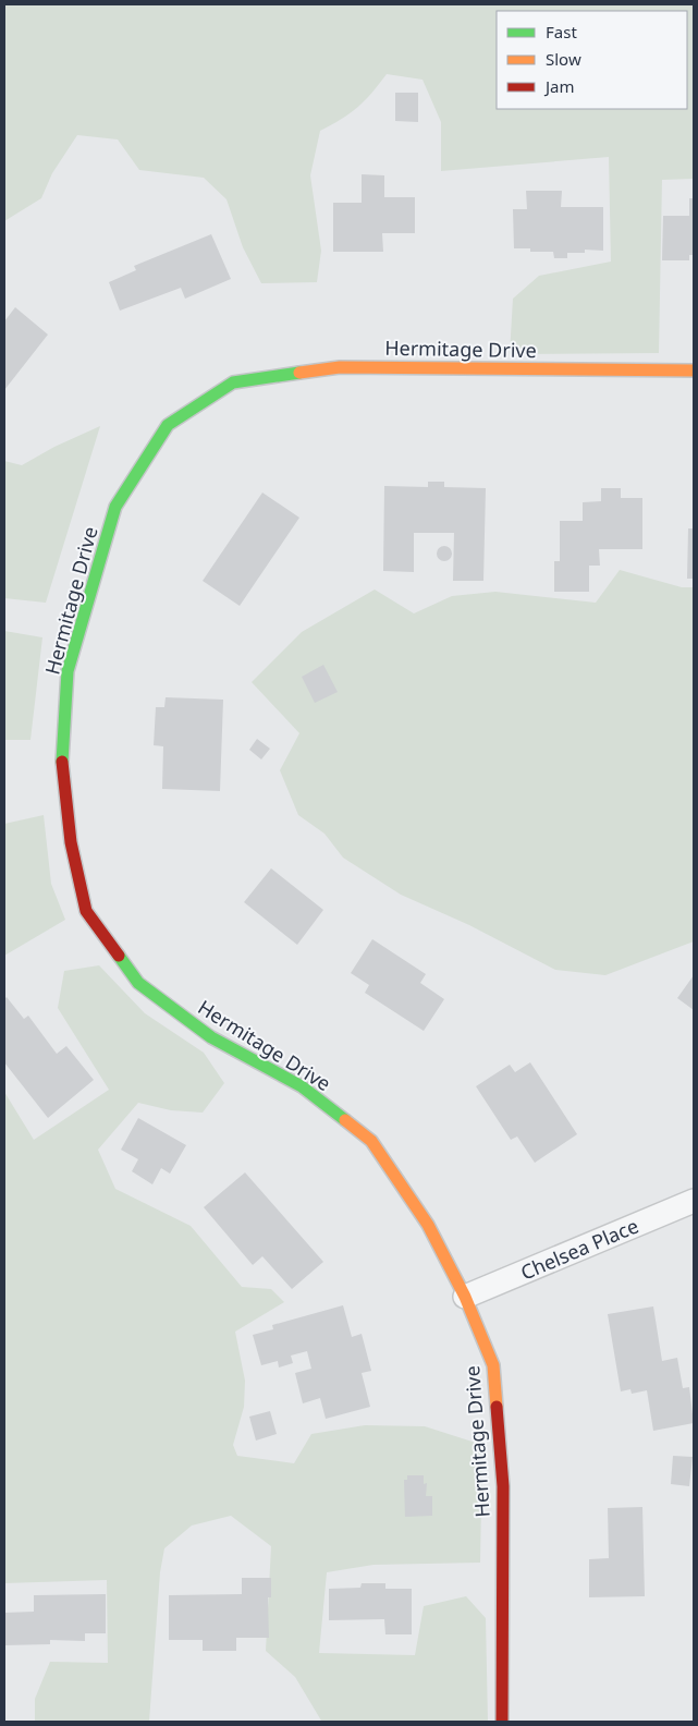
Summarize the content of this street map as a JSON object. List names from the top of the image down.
{
  "streets": {
    "street": ["Hermitage Drive", "Chelsea Place"]
  },
  "crossings": [
    ["Hermitage Drive", "Chelsea Place"]
  ],
  "legend": ["Fast", "Slow", "Jam"]
}
